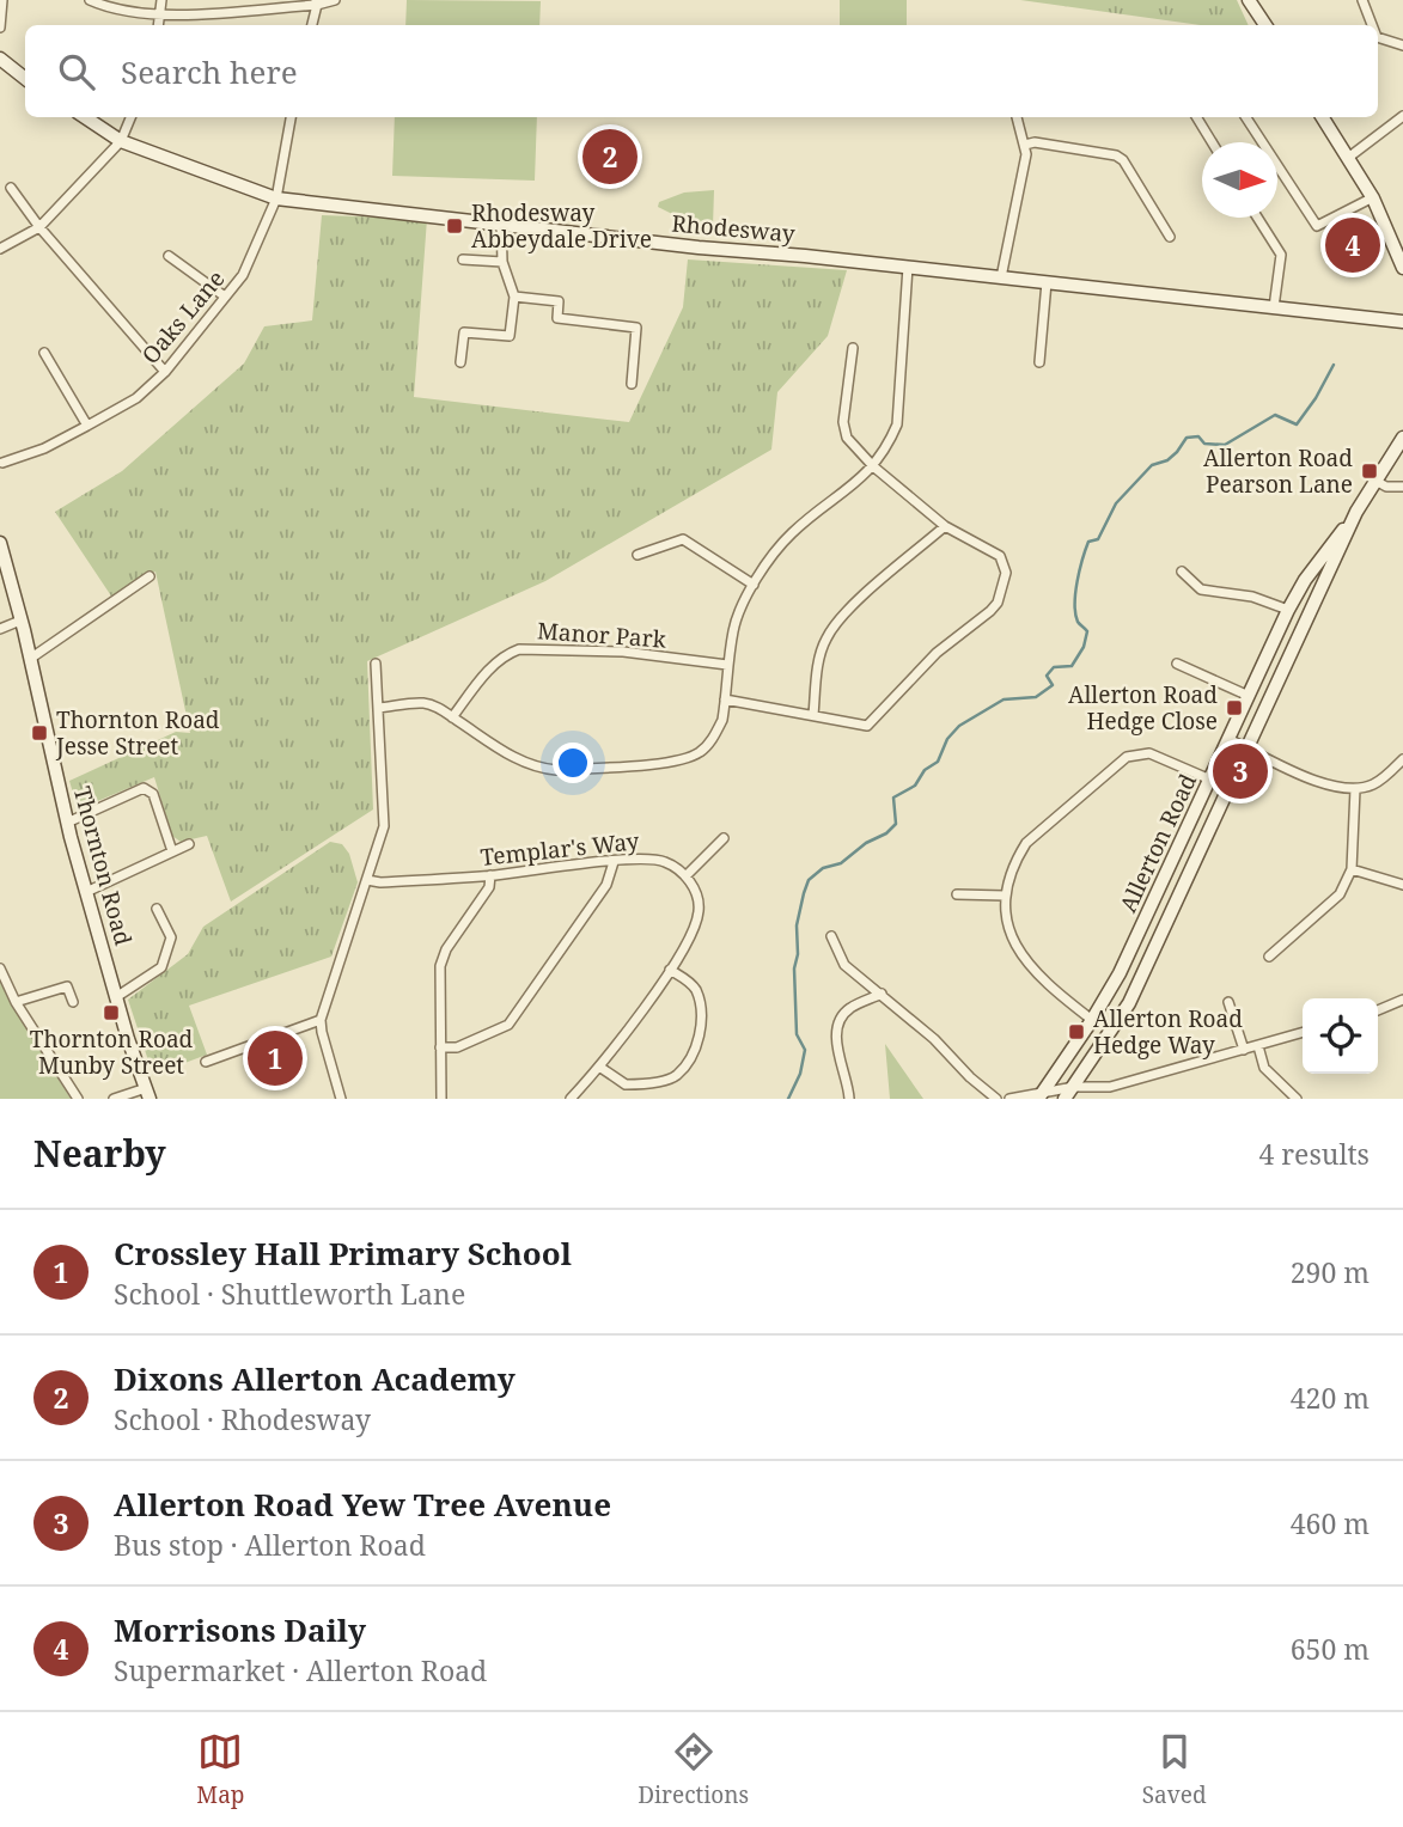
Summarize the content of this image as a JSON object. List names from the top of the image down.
{
  "streets": {
    "street": [
      "Rhodesway",
      "Oaks Lane",
      "Manor Park",
      "Allerton Road",
      "Templar's Way",
      "Thornton Road"
    ]
  },
  "crossings": [
    ["Rhodesway", "Oaks Lane"]
  ],
  "places": {
    "transit": [
      "Rhodesway Abbeydale Drive",
      "Allerton Road Pearson Lane",
      "Allerton Road Hedge Close",
      "Thornton Road Jesse Street",
      "Thornton Road Munby Street",
      "Allerton Road Hedge Way"
    ]
  },
  "north": "right",
  "page": {
    "search": "Search here",
    "pins": [
      "2",
      "4",
      "3",
      "1"
    ],
    "heading": ["Nearby", "4 results"],
    "list": [
      {
        "mark": "1",
        "name": "Crossley Hall Primary School",
        "note": "School · Shuttleworth Lane",
        "value": "290 m"
      },
      {
        "mark": "2",
        "name": "Dixons Allerton Academy",
        "note": "School · Rhodesway",
        "value": "420 m"
      },
      {
        "mark": "3",
        "name": "Allerton Road Yew Tree Avenue",
        "note": "Bus stop · Allerton Road",
        "value": "460 m"
      },
      {
        "mark": "4",
        "name": "Morrisons Daily",
        "note": "Supermarket · Allerton Road",
        "value": "650 m"
      }
    ],
    "nav": ["Map", "Directions", "Saved"]
  }
}
